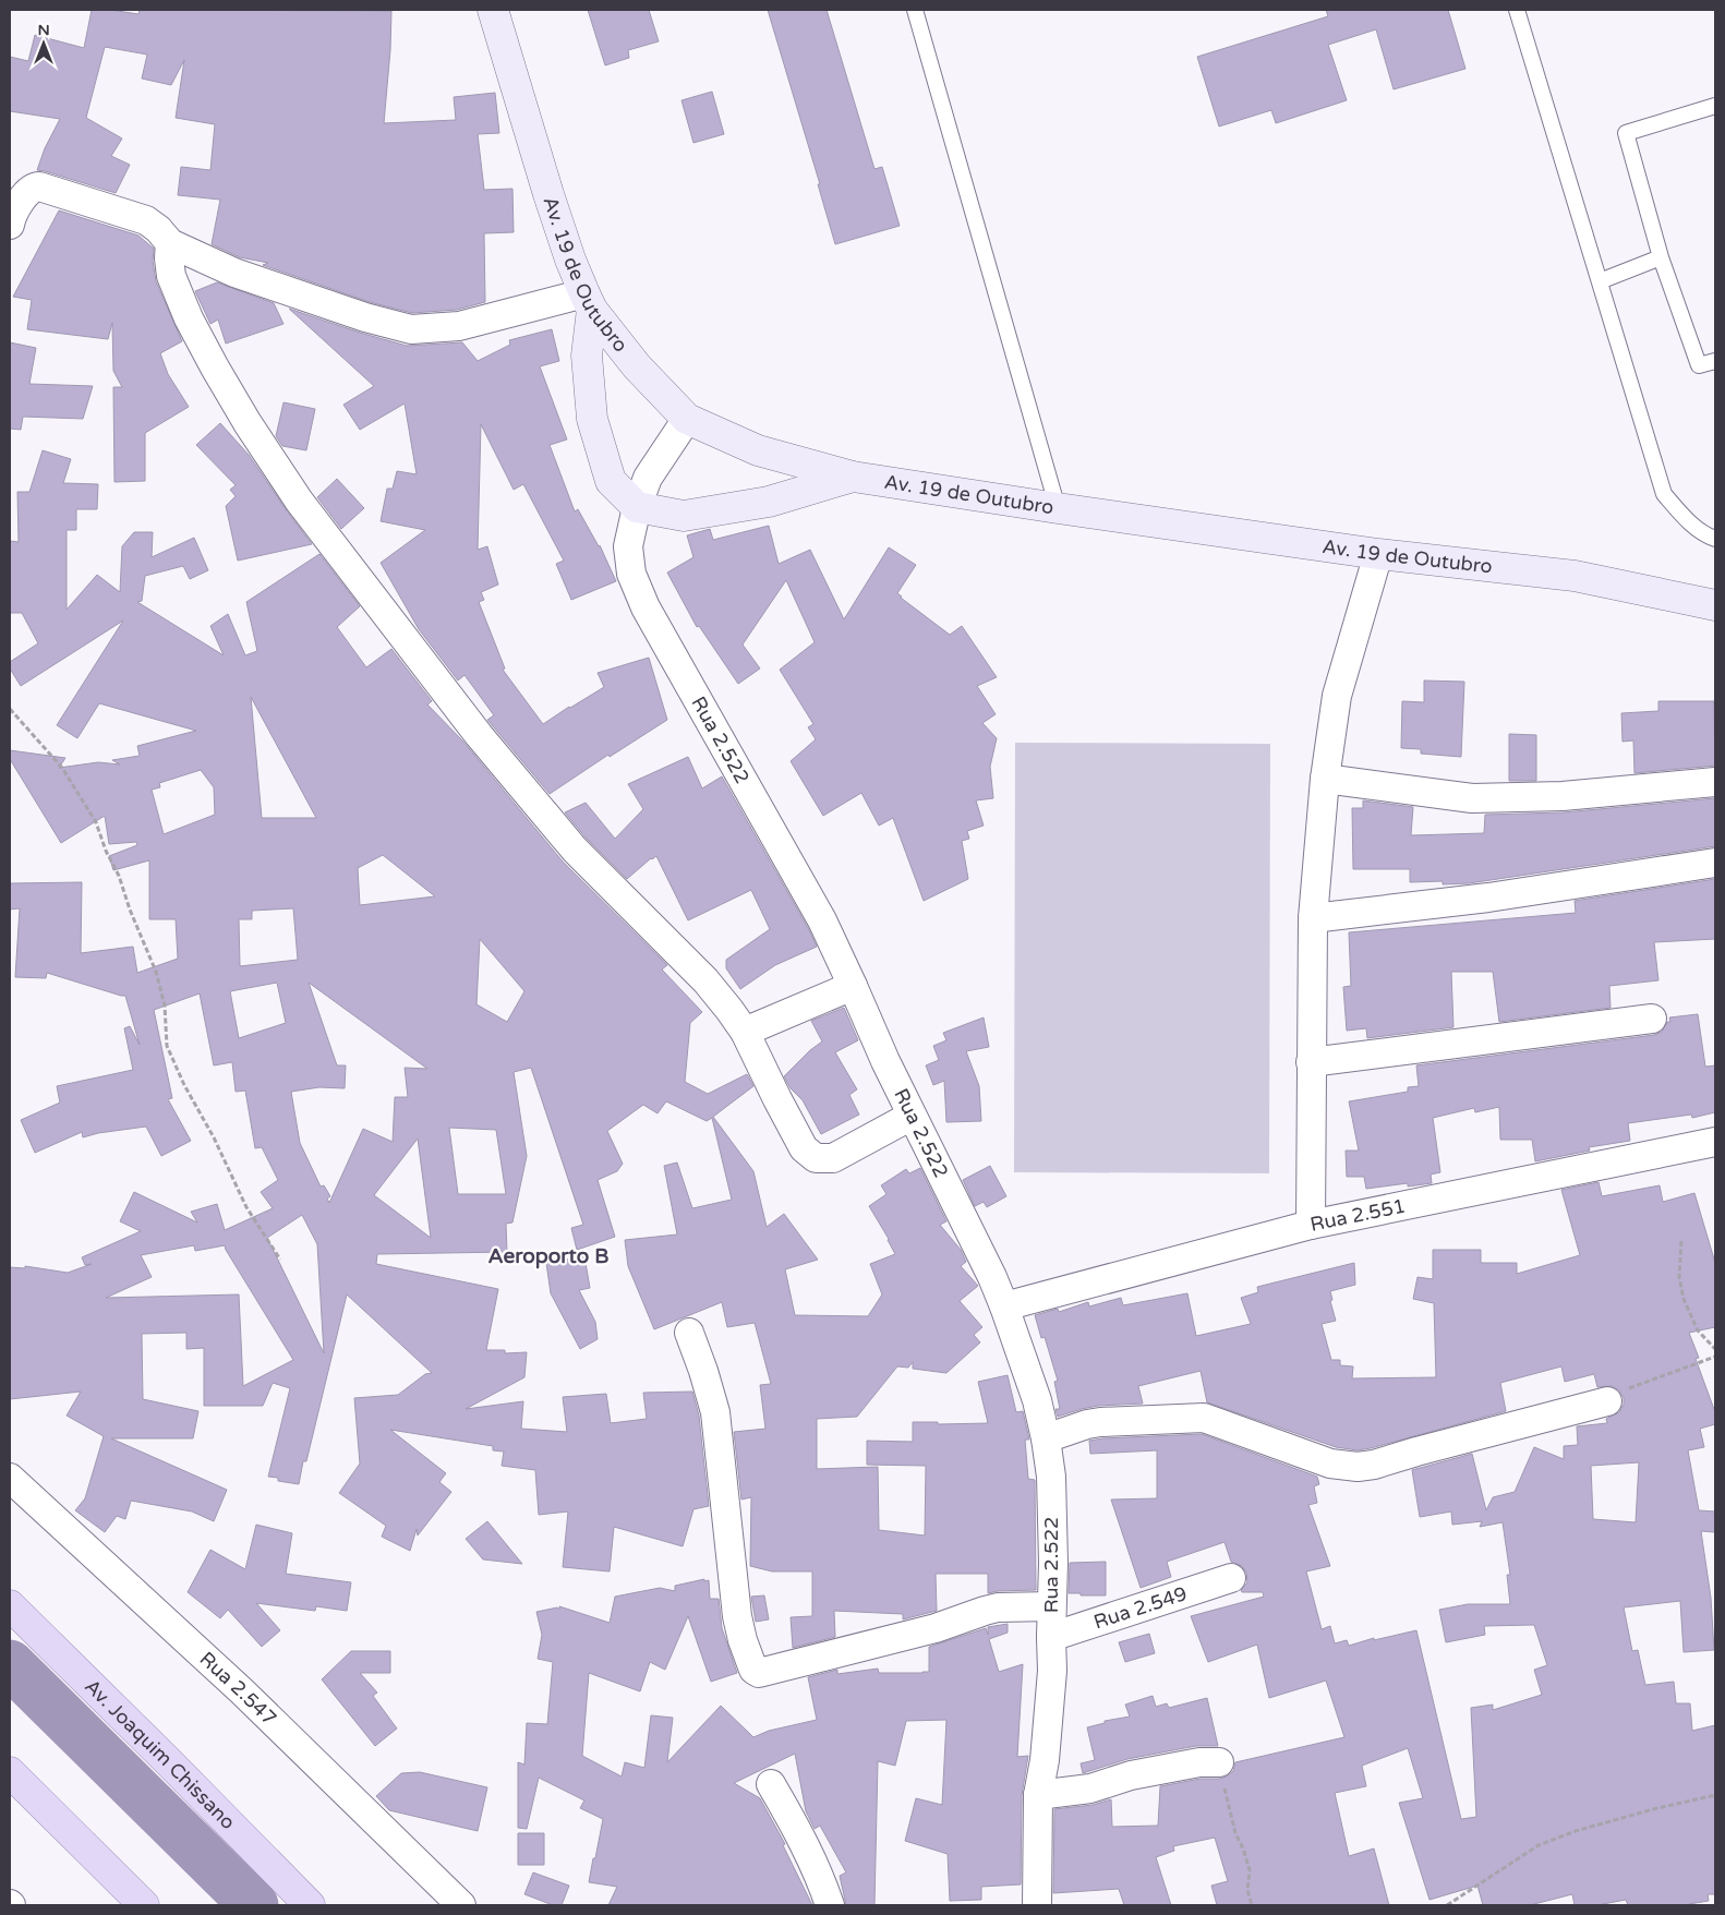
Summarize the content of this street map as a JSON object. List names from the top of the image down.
{
  "streets": {
    "main road": ["Av. Joaquim Chissano"],
    "street": [
      "Av. 19 de Outubro",
      "Rua 2.522",
      "Rua 2.551",
      "Rua 2.549",
      "Rua 2.547"
    ]
  },
  "crossings": [
    ["Av. 19 de Outubro", "Rua 2.522"],
    ["Rua 2.522", "Rua 2.551"],
    ["Rua 2.522", "Rua 2.549"]
  ],
  "districts": ["Aeroporto B"],
  "north": "top"
}
